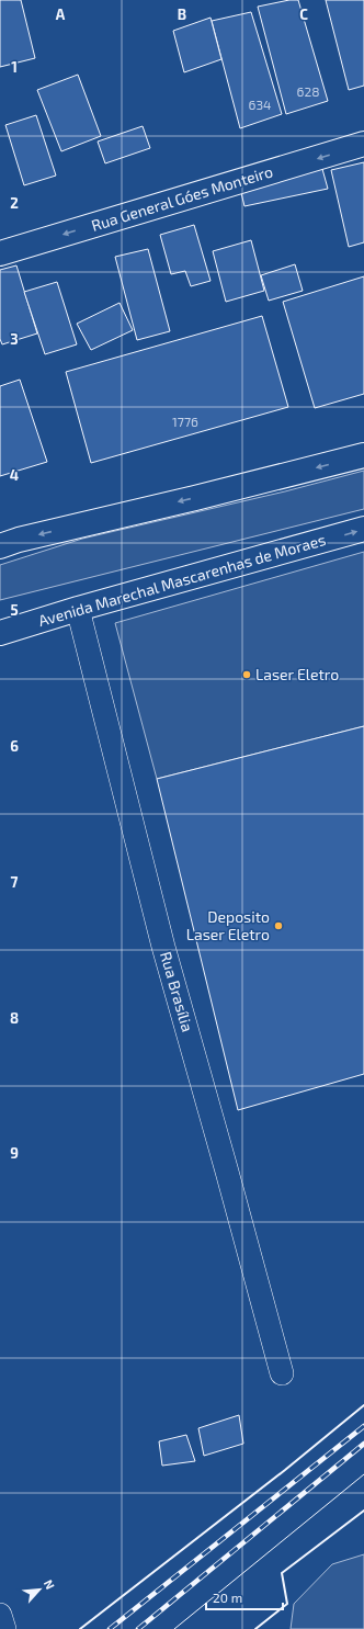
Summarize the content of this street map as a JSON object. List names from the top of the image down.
{
  "streets": {
    "main road": ["Rua General Góes Monteiro", "Avenida Marechal Mascarenhas de Moraes"],
    "street": ["Rua Brasília"]
  },
  "crossings": [
    ["Avenida Marechal Mascarenhas de Moraes", "Rua Brasília"]
  ],
  "one_way": ["Rua General Góes Monteiro"],
  "places": ["Laser Eletro", "Deposito Laser Eletro"],
  "house_numbers": ["628", "634", "1776"],
  "scale_bar": "20 m",
  "north": "top right",
  "grid": {
    "columns": ["A", "B", "C"],
    "rows": [
      "1",
      "2",
      "3",
      "4",
      "5",
      "6",
      "7",
      "8",
      "9"
    ]
  }
}
